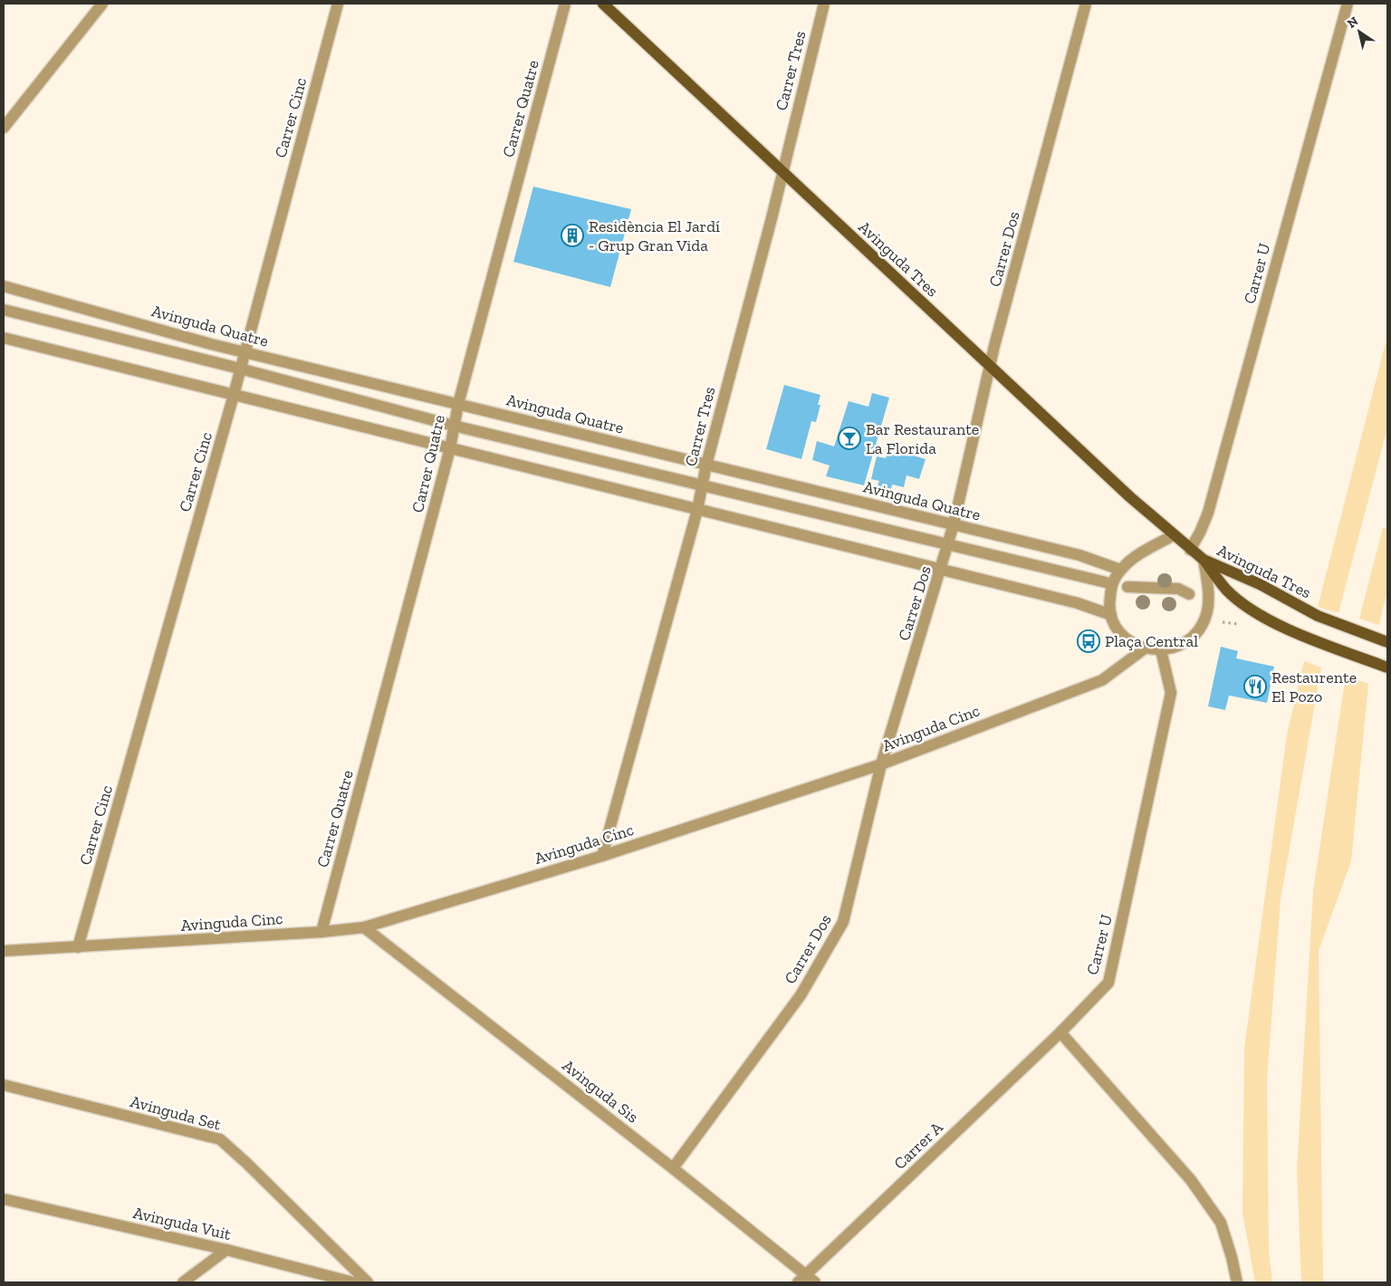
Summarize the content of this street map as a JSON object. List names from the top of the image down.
{
  "streets": {
    "main road": ["Avinguda Tres"],
    "street": [
      "Carrer Tres",
      "Carrer Quatre",
      "Carrer Cinc",
      "Carrer Dos",
      "Carrer U",
      "Avinguda Quatre",
      "Avinguda Cinc",
      "Avinguda Sis",
      "Avinguda Set",
      "Carrer A",
      "Avinguda Vuit"
    ]
  },
  "crossings": [
    ["Carrer Tres", "Avinguda Tres"],
    ["Carrer Tres", "Avinguda Quatre"],
    ["Carrer Tres", "Avinguda Cinc"],
    ["Carrer Quatre", "Avinguda Quatre"],
    ["Carrer Quatre", "Avinguda Cinc"],
    ["Carrer Cinc", "Avinguda Quatre"],
    ["Carrer Cinc", "Avinguda Cinc"],
    ["Carrer Dos", "Avinguda Tres"],
    ["Carrer Dos", "Avinguda Quatre"],
    ["Carrer Dos", "Avinguda Cinc"],
    ["Carrer Dos", "Avinguda Sis"],
    ["Avinguda Tres", "Carrer U"],
    ["Avinguda Tres", "Avinguda Quatre"],
    ["Avinguda Tres", "Avinguda Cinc"],
    ["Carrer U", "Avinguda Quatre"],
    ["Carrer U", "Avinguda Cinc"],
    ["Carrer U", "Carrer A"],
    ["Avinguda Quatre", "Avinguda Cinc"],
    ["Avinguda Cinc", "Avinguda Sis"],
    ["Avinguda Sis", "Carrer A"]
  ],
  "places": {
    "building": ["Residència El Jardí - Grup Gran Vida"],
    "bar": ["Bar Restaurante La Florida"],
    "bus stop": ["Plaça Central"],
    "restaurant": ["Restaurente El Pozo"]
  },
  "north": "top left"
}
